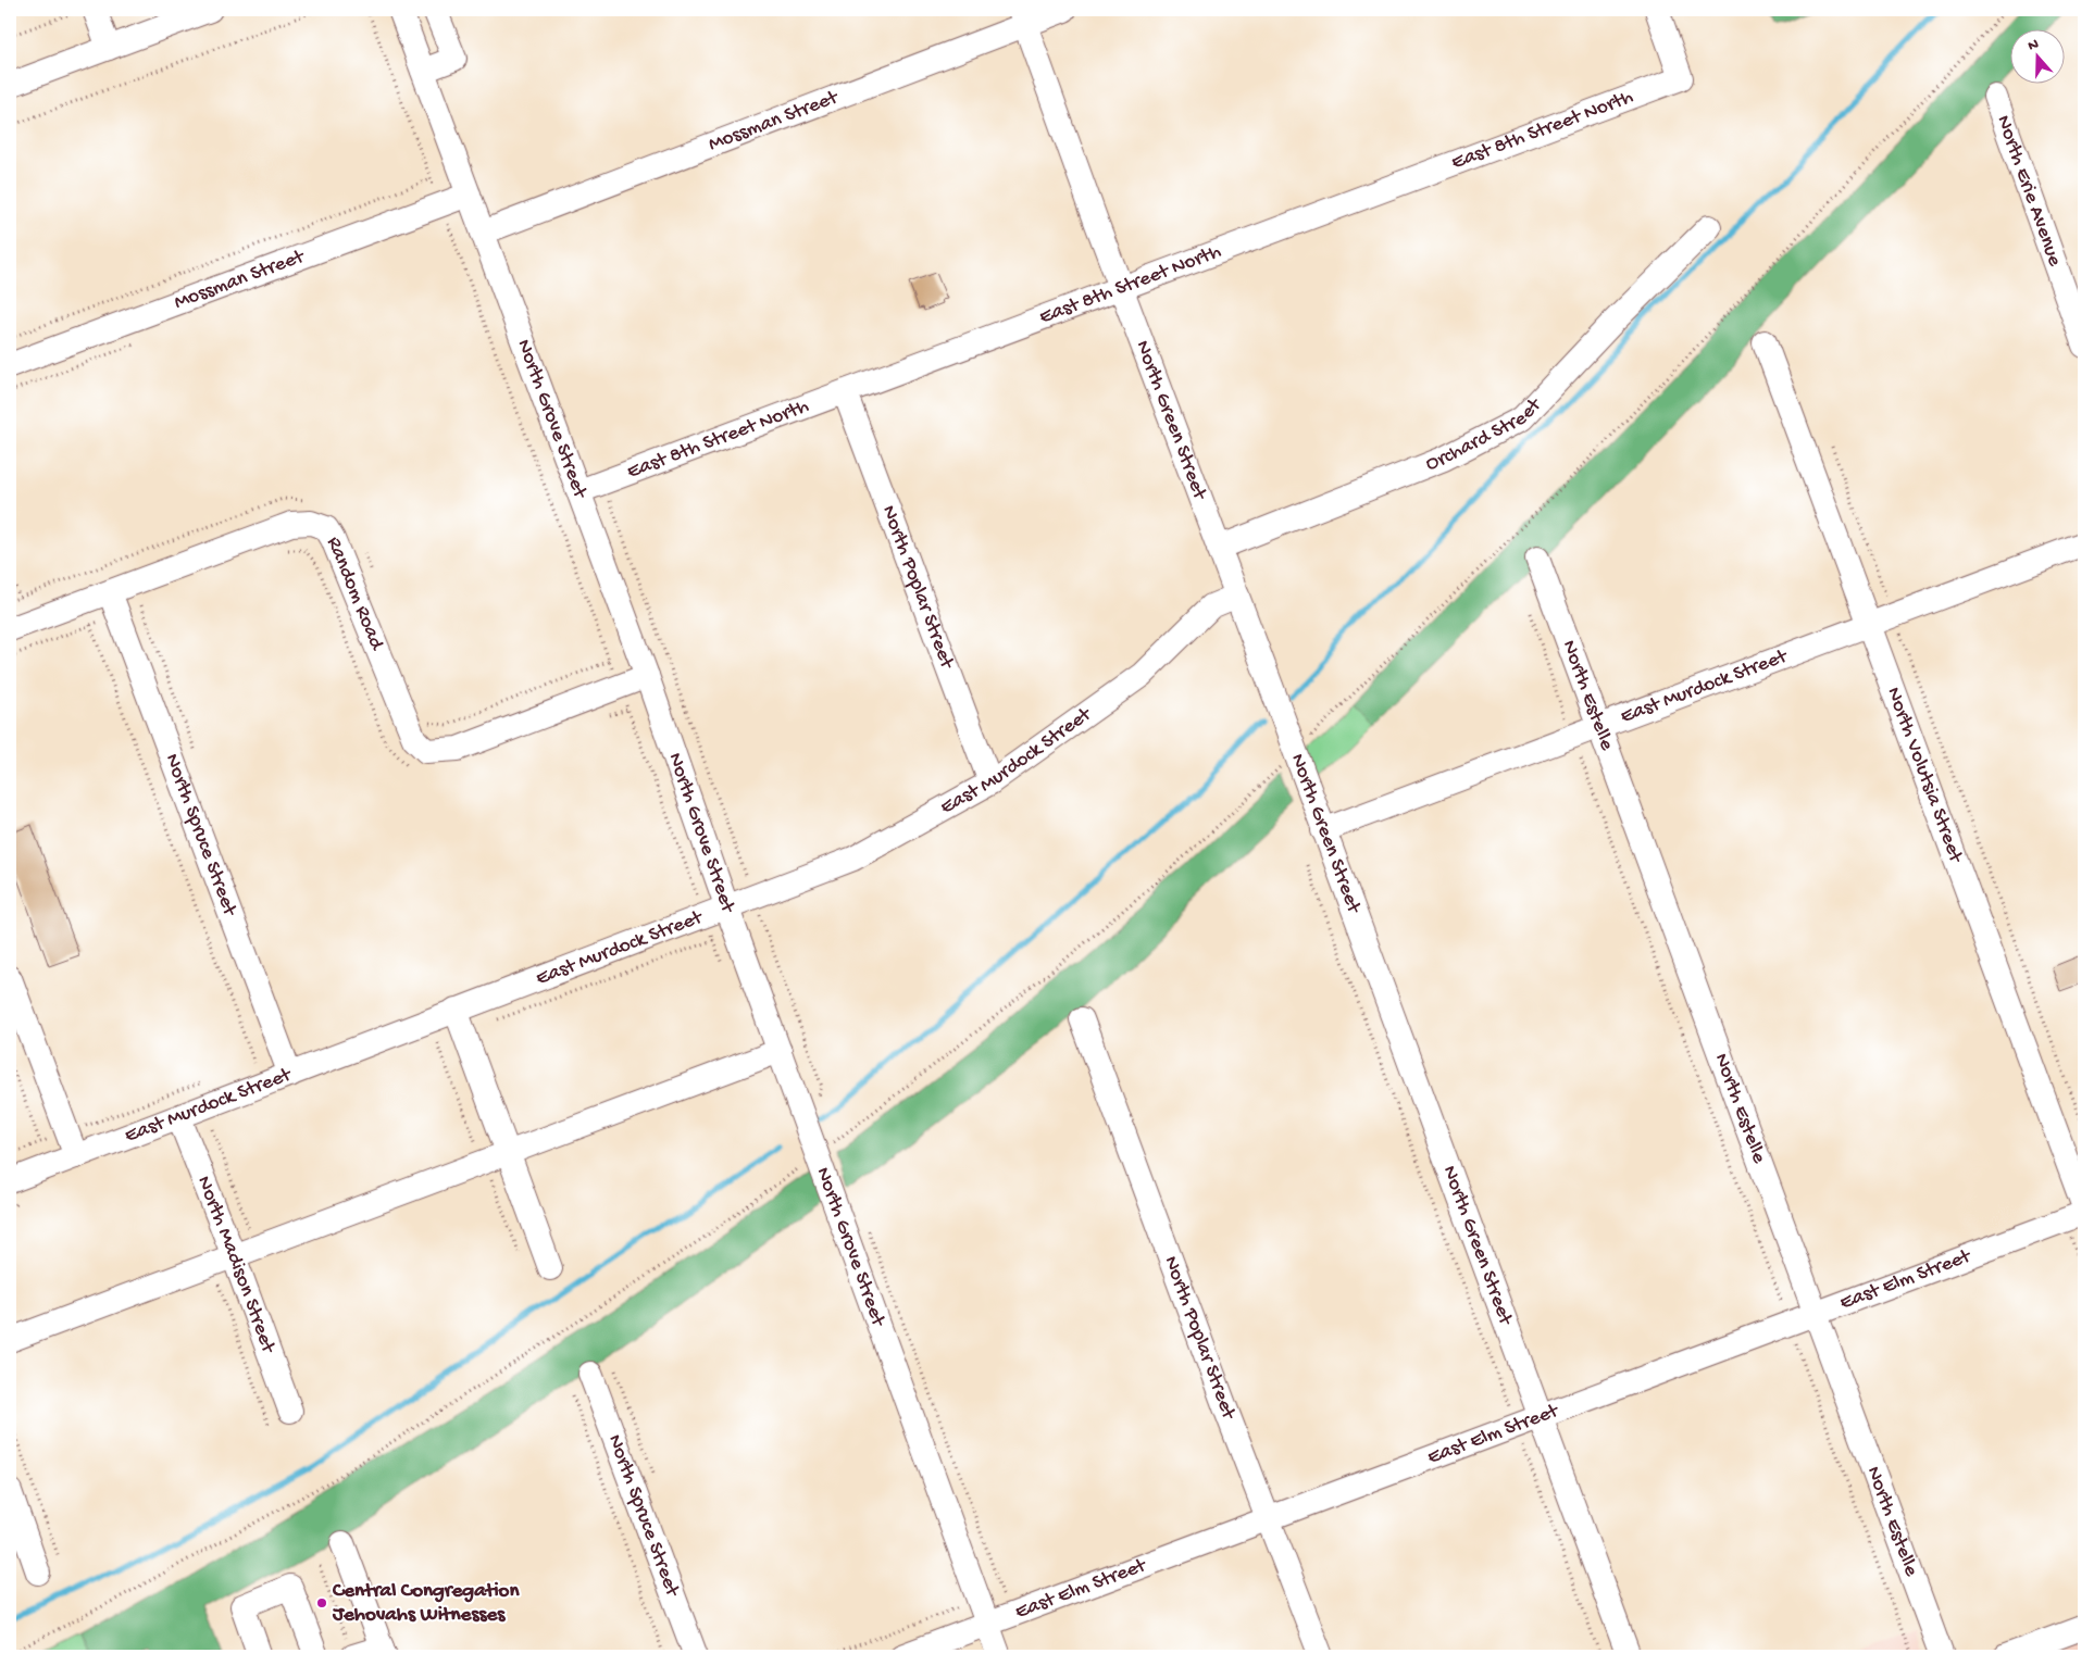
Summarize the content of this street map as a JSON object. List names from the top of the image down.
{
  "streets": {
    "street": [
      "Mossman Street",
      "East 8th Street North",
      "North Erie Avenue",
      "North Grove Street",
      "North Green Street",
      "Orchard Street",
      "North Poplar Street",
      "Random Road",
      "East Murdock Street",
      "North Estelle",
      "North Volutsia Street",
      "North Spruce Street",
      "North Madison Street",
      "East Elm Street"
    ]
  },
  "crossings": [
    ["Mossman Street", "North Grove Street"],
    ["Mossman Street", "North Green Street"],
    ["East 8th Street North", "North Grove Street"],
    ["East 8th Street North", "North Green Street"],
    ["East 8th Street North", "North Poplar Street"],
    ["North Grove Street", "Random Road"],
    ["North Grove Street", "East Murdock Street"],
    ["North Grove Street", "East Elm Street"],
    ["North Green Street", "Orchard Street"],
    ["North Green Street", "East Murdock Street"],
    ["North Green Street", "East Elm Street"],
    ["North Poplar Street", "East Murdock Street"],
    ["North Poplar Street", "East Elm Street"],
    ["Random Road", "North Spruce Street"],
    ["East Murdock Street", "North Estelle"],
    ["East Murdock Street", "North Volutsia Street"],
    ["East Murdock Street", "North Spruce Street"],
    ["East Murdock Street", "North Madison Street"],
    ["North Estelle", "East Elm Street"]
  ],
  "places": ["Central Congregation Jehovahs Witnesses"],
  "north": "top"
}
